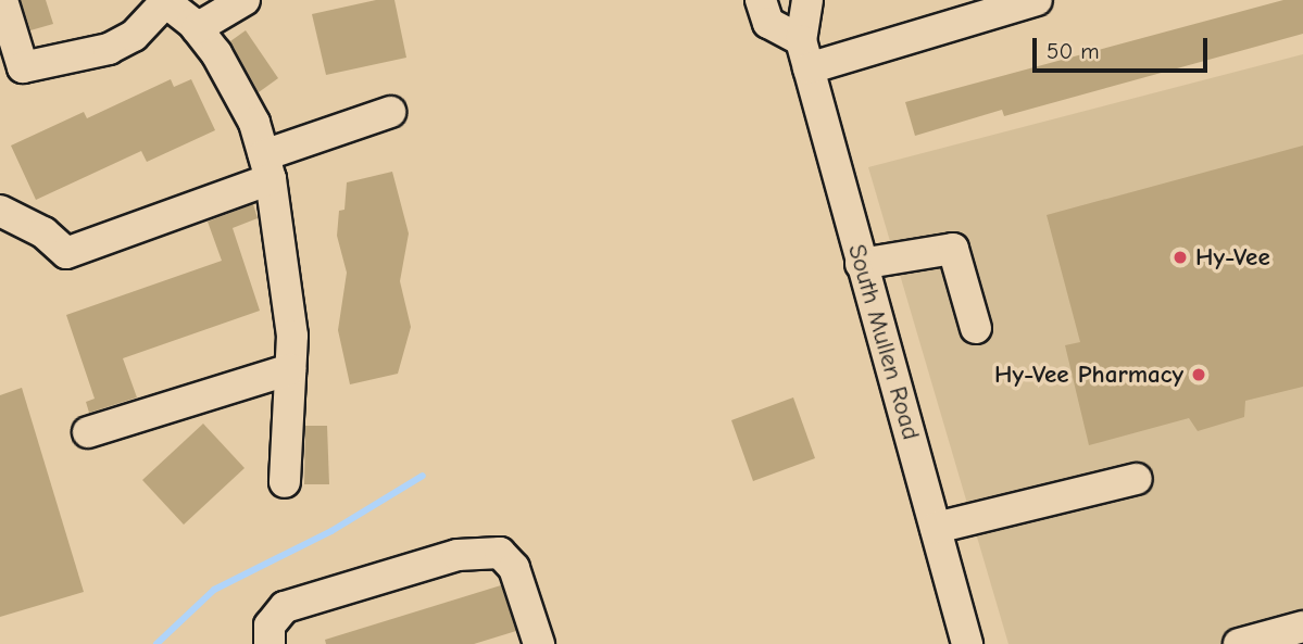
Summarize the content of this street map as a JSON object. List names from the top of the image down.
{
  "streets": {
    "street": ["South Mullen Road"]
  },
  "places": ["Hy-Vee", "Hy-Vee Pharmacy"],
  "scale_bar": "50 m"
}
